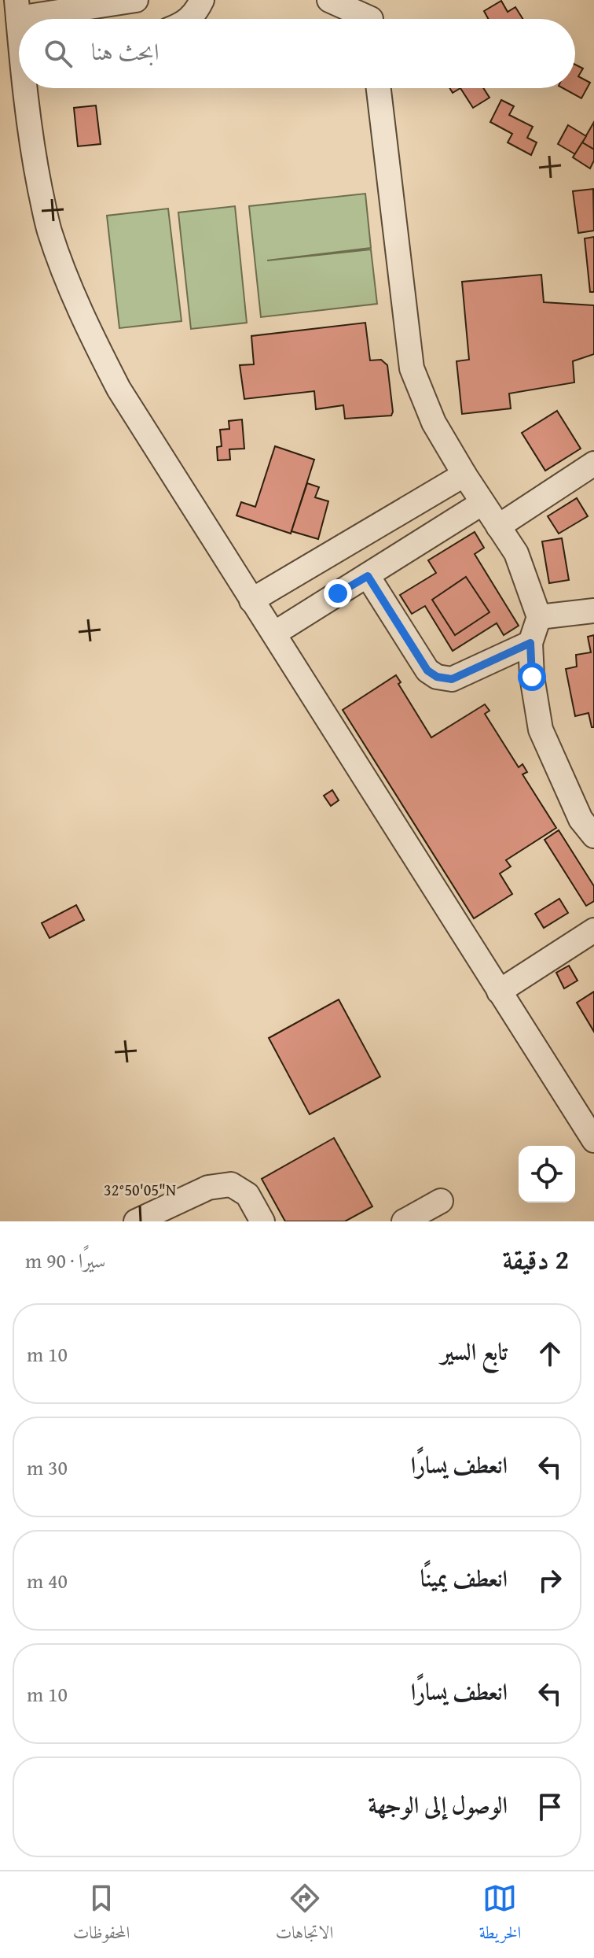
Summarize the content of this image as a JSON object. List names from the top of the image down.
{
  "page": {
    "search": "ابحث هنا",
    "heading": ["2 دقيقة", "سيرًا · 90 m"],
    "list": [
      ["تابع السير", "10 m"],
      ["انعطف يسارًا", "30 m"],
      ["انعطف يمينًا", "40 m"],
      ["انعطف يسارًا", "10 m"],
      "الوصول إلى الوجهة"
    ],
    "nav": ["الخريطة", "الاتجاهات", "المحفوظات"]
  },
  "coordinates": ["32°50'05\"N"]
}
